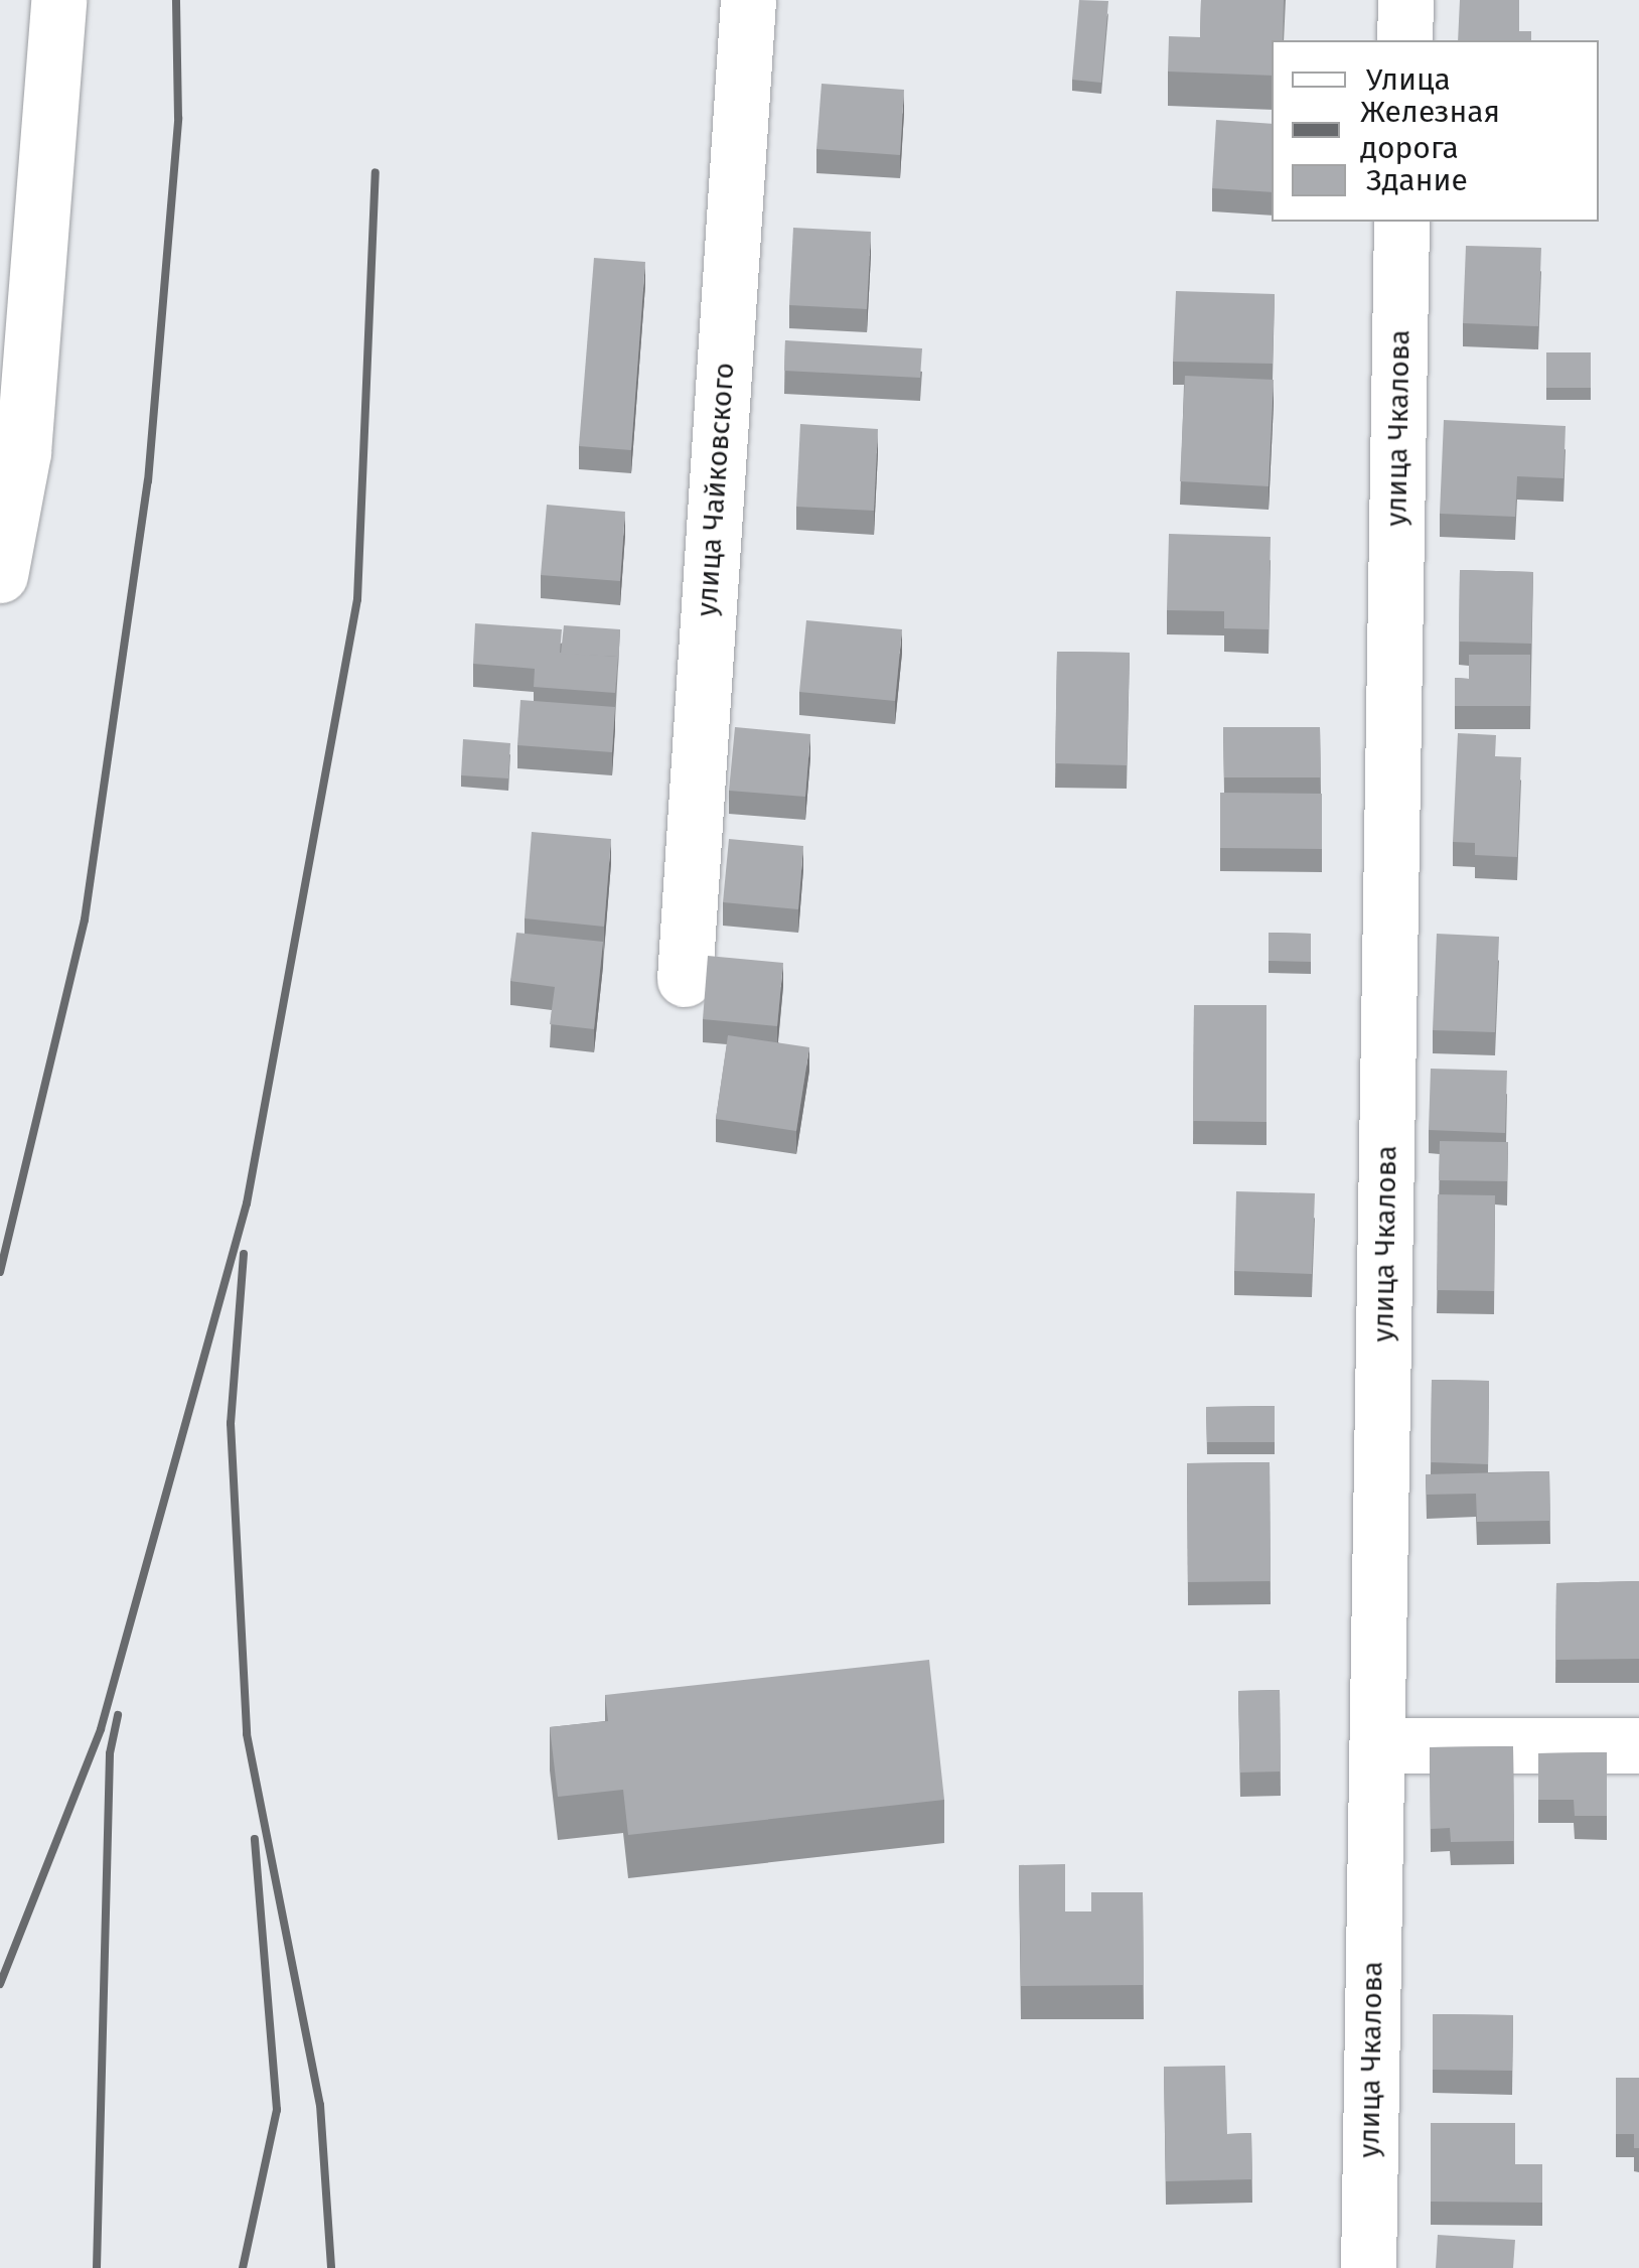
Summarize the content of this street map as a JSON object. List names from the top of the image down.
{
  "streets": {
    "street": ["улица Чкалова", "улица Чайковского"]
  },
  "legend": ["Улица", "Железная дорога", "Здание"]
}
